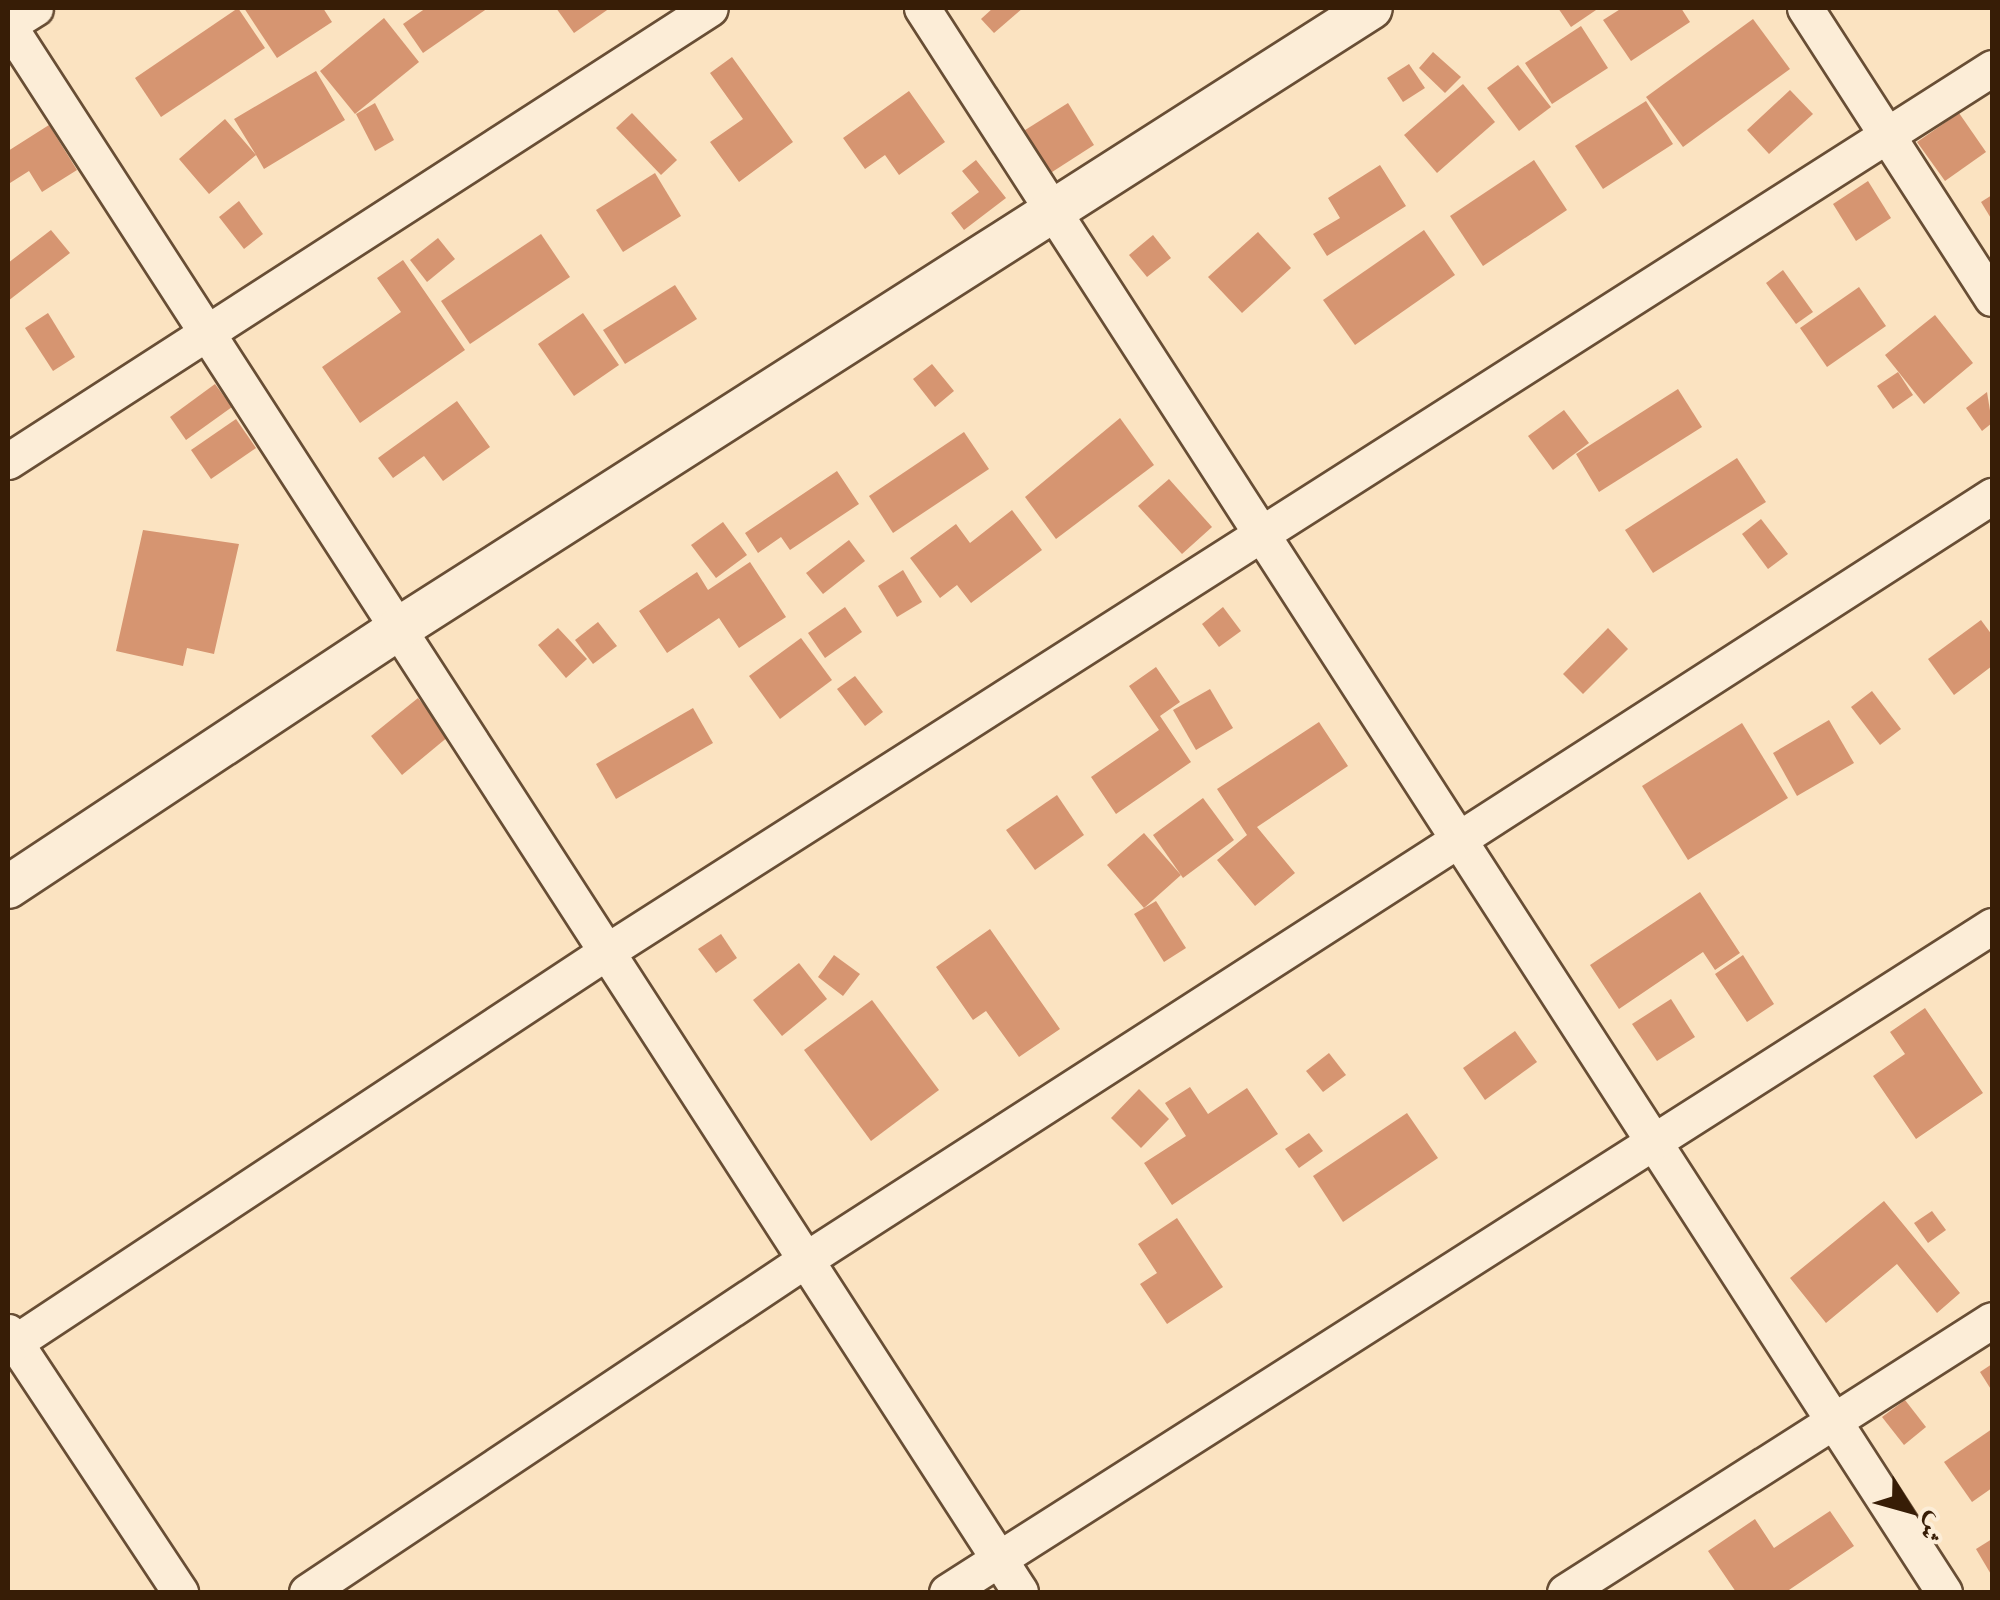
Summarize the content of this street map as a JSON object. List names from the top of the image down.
{
  "north": "bottom right"
}
